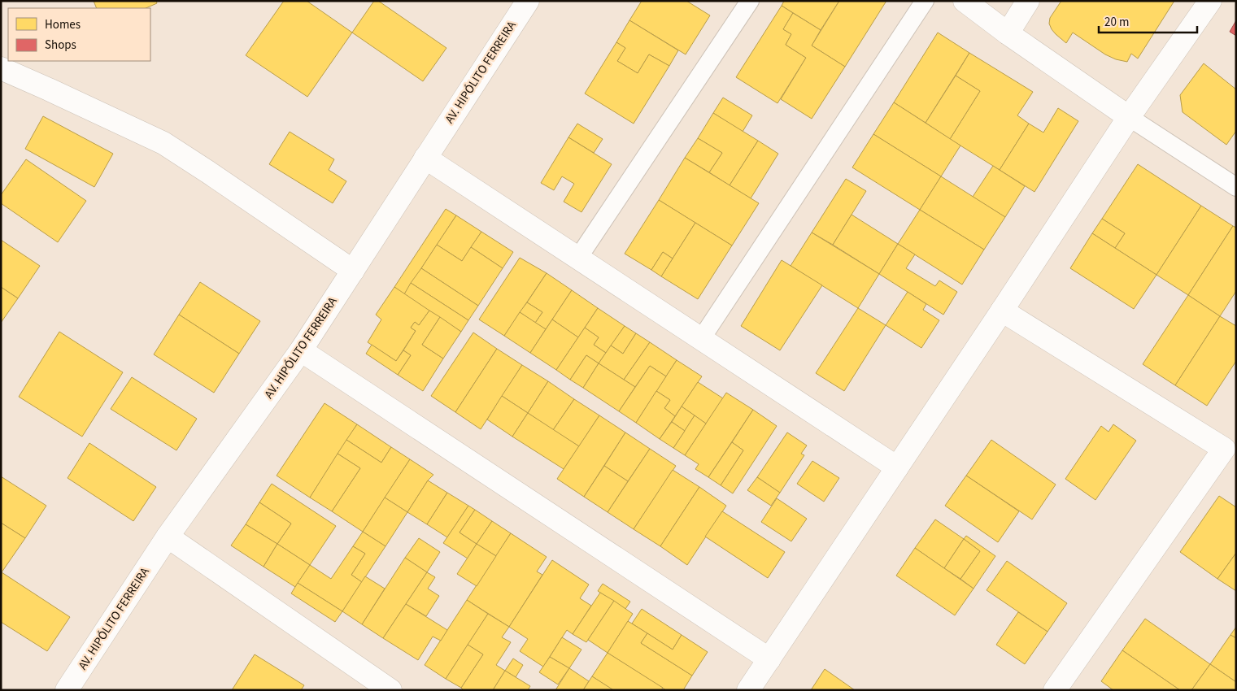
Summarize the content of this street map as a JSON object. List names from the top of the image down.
{
  "streets": {
    "street": ["AV. HIPÓLITO FERREIRA"]
  },
  "legend": ["Homes", "Shops"],
  "scale_bar": "20 m"
}
